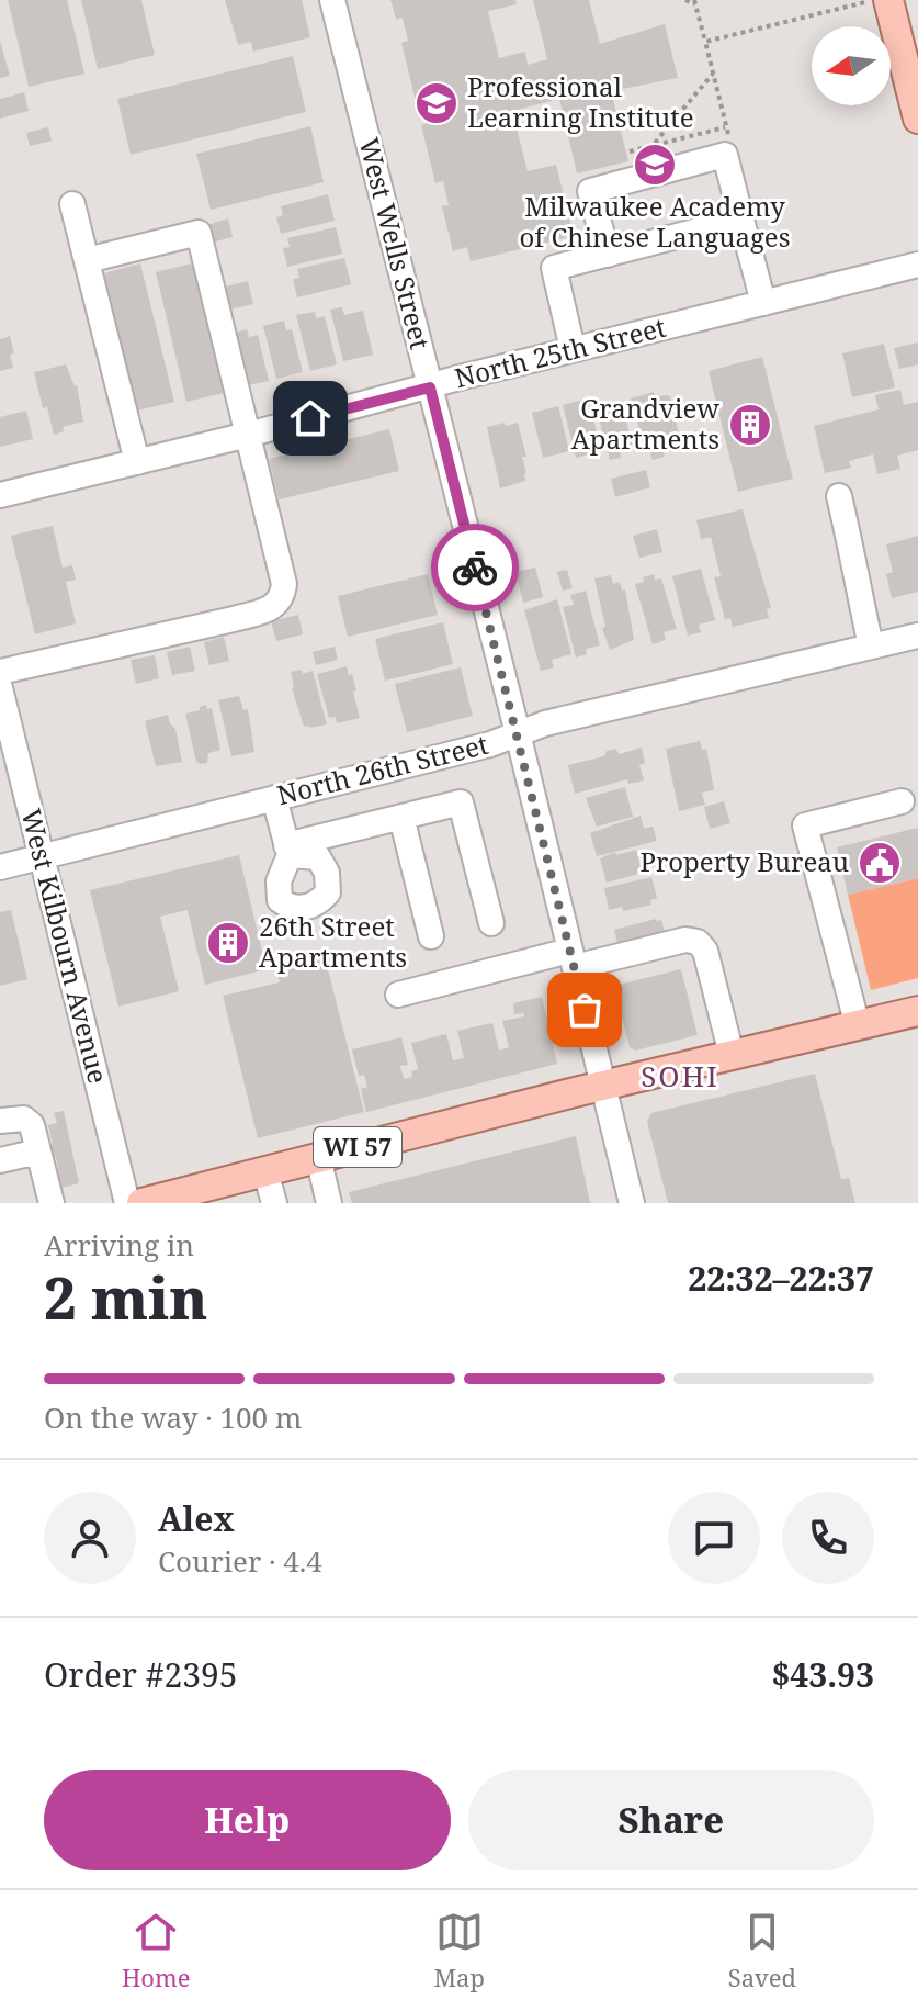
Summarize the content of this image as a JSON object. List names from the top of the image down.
{
  "streets": {
    "main road": ["WI 57"],
    "street": [
      "West Wells Street",
      "North 25th Street",
      "North 26th Street",
      "West Kilbourn Avenue"
    ]
  },
  "crossings": [
    ["West Wells Street", "North 25th Street"],
    ["West Wells Street", "North 26th Street"],
    ["West Wells Street", "WI 57"],
    ["North 26th Street", "West Kilbourn Avenue"]
  ],
  "districts": ["SOHI"],
  "places": {
    "school or university": ["Professional Learning Institute", "Milwaukee Academy of Chinese Languages"],
    "building": ["Grandview Apartments", "26th Street Apartments"],
    "public building": ["Property Bureau"]
  },
  "north": "left",
  "page": {
    "heading": ["2 min", "Arriving in", "22:32–22:37"],
    "panel": [
      "Alex",
      "Courier · 4.4",
      "Order #2395",
      "$43.93"
    ],
    "bar": "On the way · 100 m",
    "buttons": ["Help", "Share"],
    "tabs": ["Home", "Map", "Saved"]
  }
}
